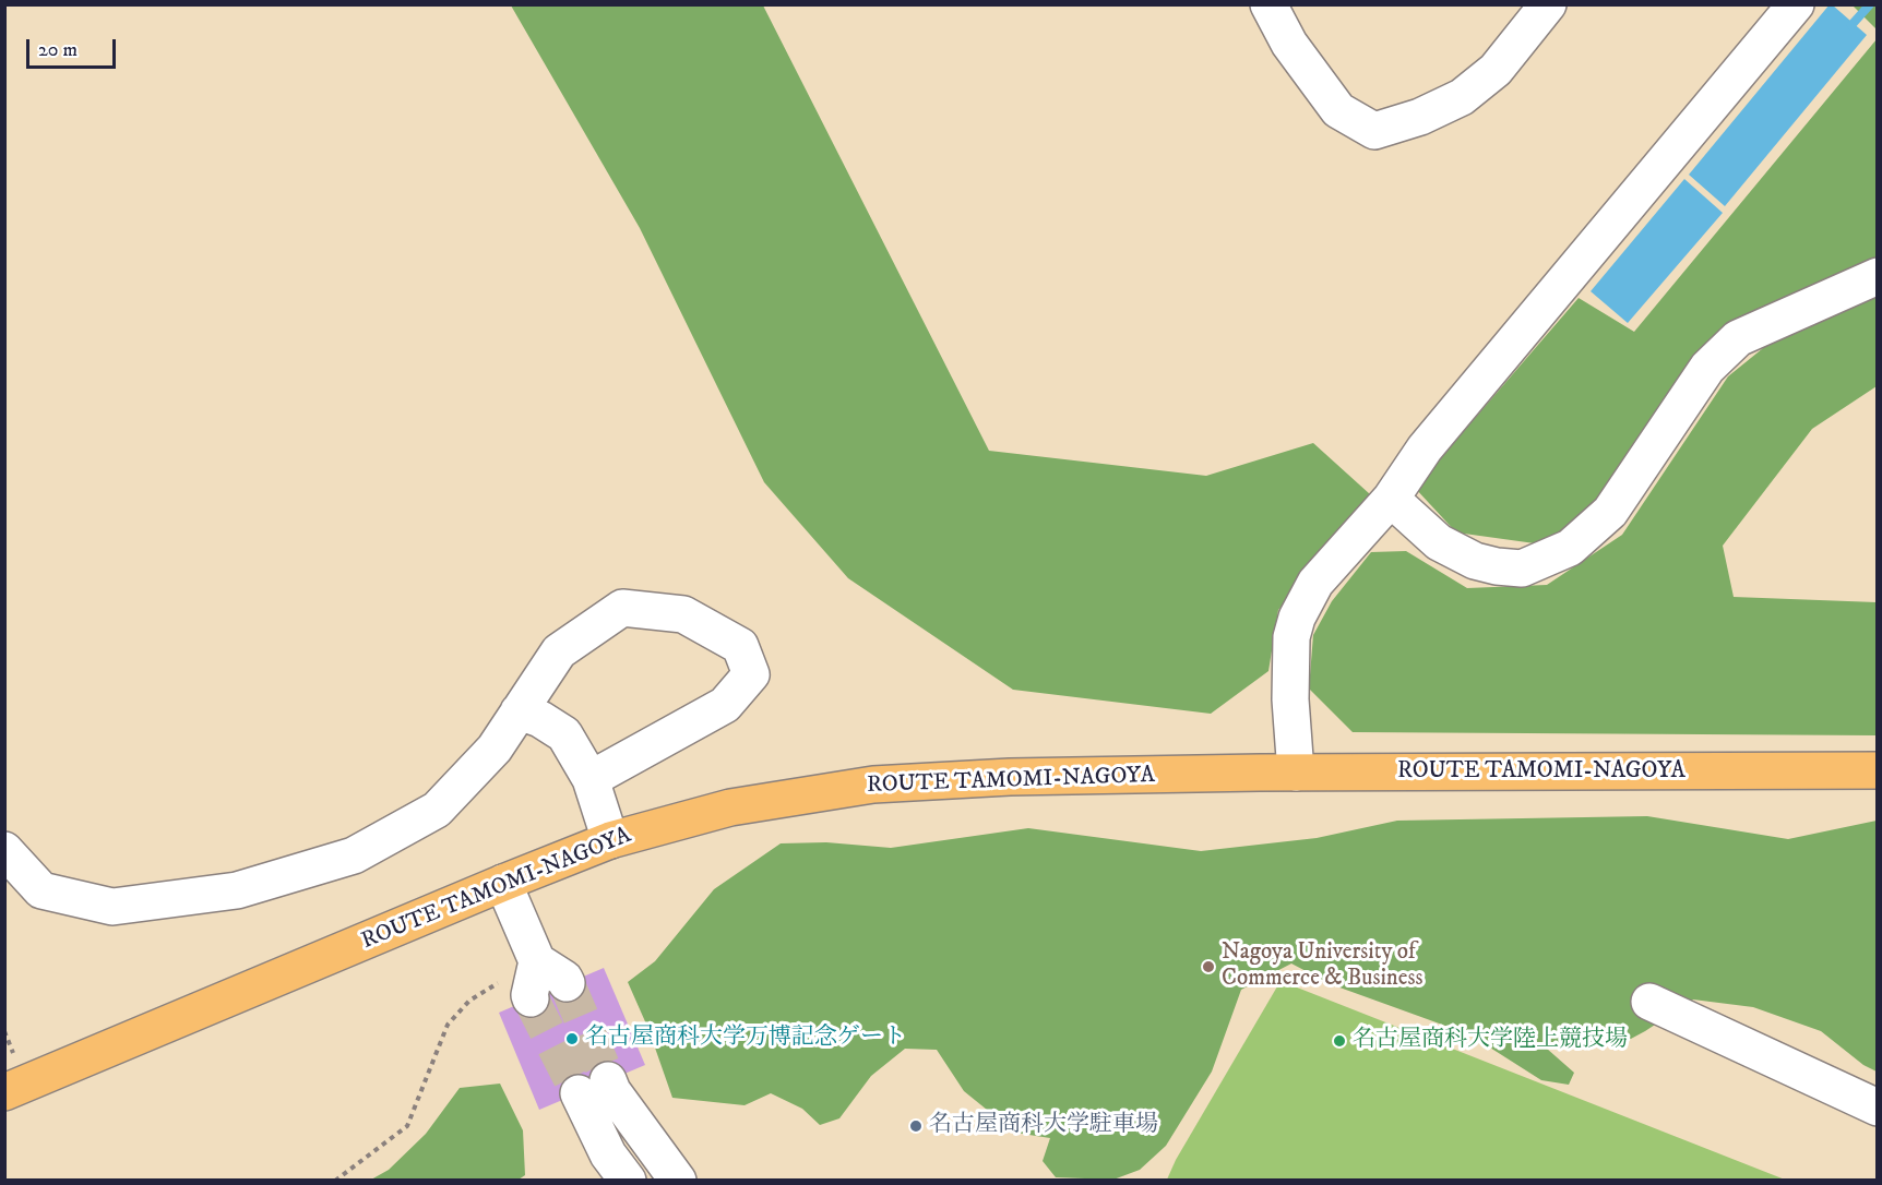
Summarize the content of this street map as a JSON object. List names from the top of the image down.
{
  "streets": {
    "main road": ["ROUTE TAMOMI-NAGOYA"]
  },
  "places": [
    "Nagoya University of Commerce & Business",
    "名古屋商科大学万博記念ゲート",
    "名古屋商科大学陸上競技場",
    "名古屋商科大学駐車場"
  ],
  "scale_bar": "20 m"
}
